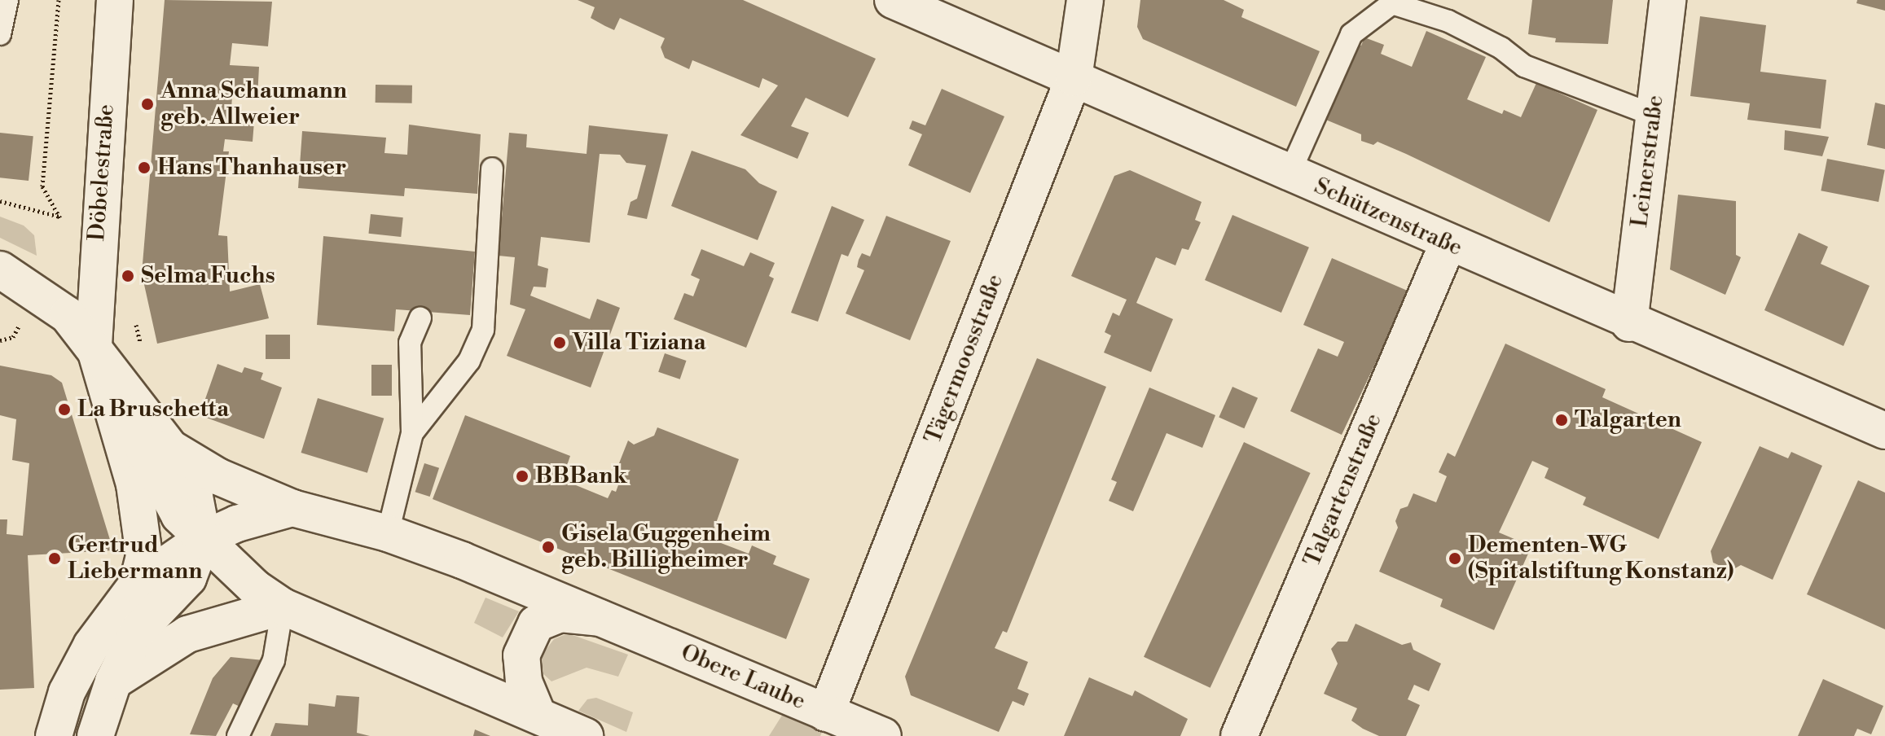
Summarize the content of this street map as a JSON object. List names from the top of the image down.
{
  "streets": {
    "street": [
      "Leinerstraße",
      "Döbelestraße",
      "Schützenstraße",
      "Tägermoosstraße",
      "Talgartenstraße",
      "Obere Laube"
    ]
  },
  "crossings": [
    ["Leinerstraße", "Schützenstraße"],
    ["Schützenstraße", "Tägermoosstraße"],
    ["Schützenstraße", "Talgartenstraße"],
    ["Tägermoosstraße", "Obere Laube"]
  ],
  "places": [
    "Anna Schaumann geb. Allweier",
    "Hans Thanhauser",
    "Selma Fuchs",
    "Villa Tiziana",
    "La Bruschetta",
    "Talgarten",
    "BBBank",
    "Gisela Guggenheim geb. Billigheimer",
    "Gertrud Liebermann",
    "Dementen-WG (Spitalstiftung Konstanz)"
  ]
}
